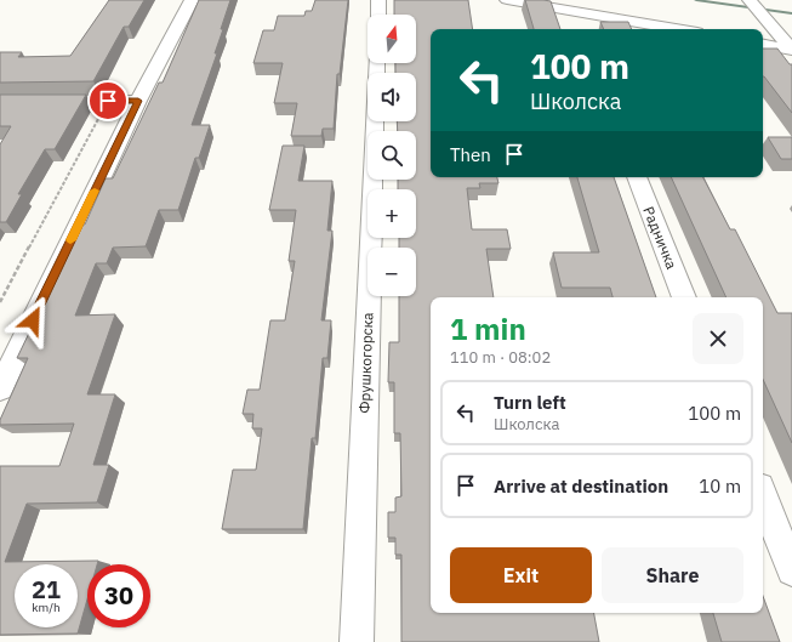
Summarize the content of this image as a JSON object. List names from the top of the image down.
{
  "streets": {
    "street": ["Радничка", "Фрушкогорска"]
  },
  "north": "top",
  "page": {
    "map_buttons": ["+", "−"],
    "turn": ["100 m", "Школска"],
    "then": "Then",
    "heading": ["1 min", "110 m · 08:02"],
    "list": [
      {
        "name": "Turn left",
        "note": "Школска",
        "value": "100 m"
      },
      {
        "name": "Arrive at destination",
        "value": "10 m"
      }
    ],
    "buttons": ["Exit", "Share"],
    "speed": "21 km/h",
    "limit": "30"
  }
}
